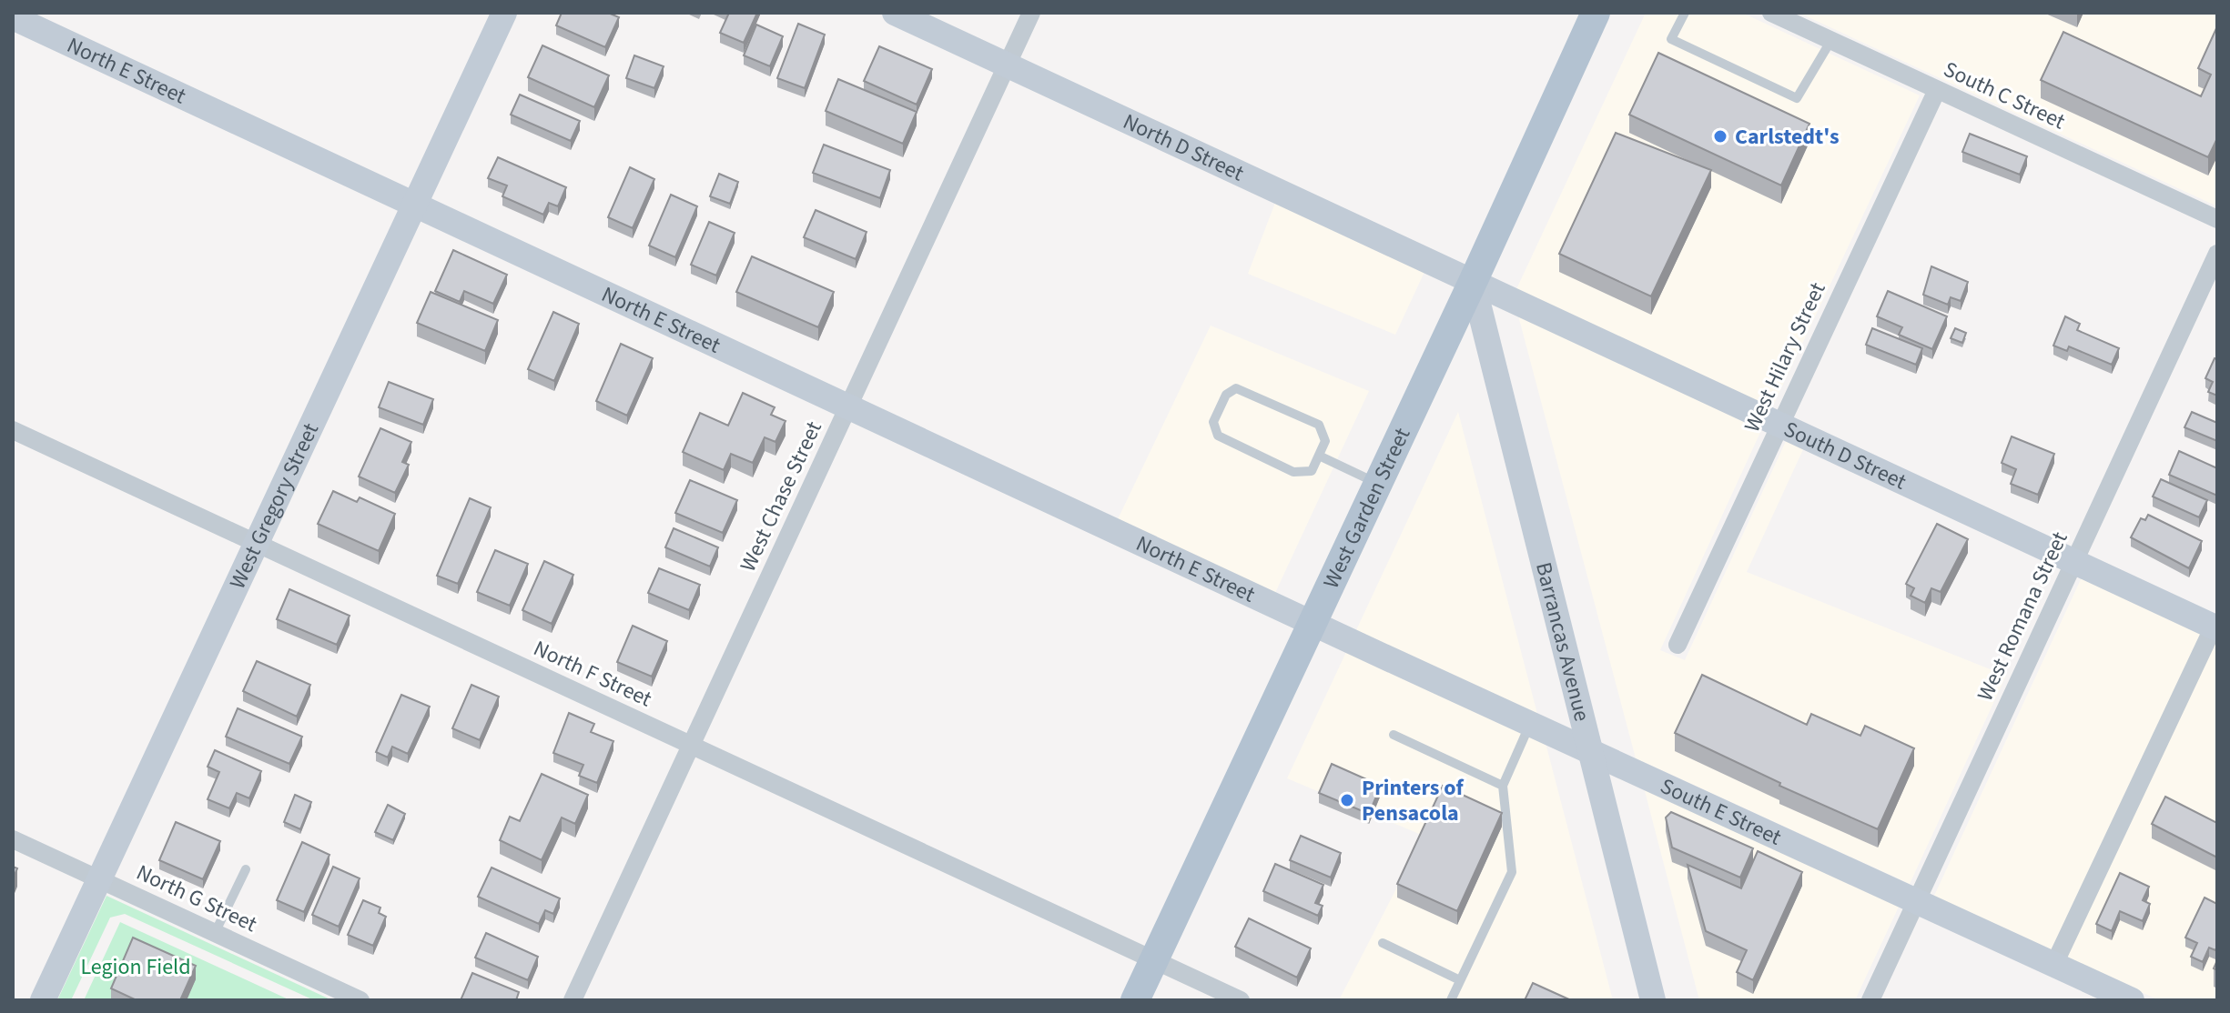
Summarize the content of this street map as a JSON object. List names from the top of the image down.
{
  "streets": {
    "main road": ["West Garden Street"],
    "street": [
      "North E Street",
      "South C Street",
      "North D Street",
      "West Hilary Street",
      "South D Street",
      "West Chase Street",
      "West Gregory Street",
      "West Romana Street",
      "Barrancas Avenue",
      "North F Street",
      "South E Street",
      "North G Street"
    ]
  },
  "crossings": [
    ["North E Street", "West Chase Street"],
    ["North E Street", "West Gregory Street"],
    ["North E Street", "West Garden Street"],
    ["North E Street", "South E Street"],
    ["South C Street", "West Hilary Street"],
    ["North D Street", "South D Street"],
    ["North D Street", "West Chase Street"],
    ["North D Street", "West Garden Street"],
    ["North D Street", "Barrancas Avenue"],
    ["West Hilary Street", "South D Street"],
    ["South D Street", "West Garden Street"],
    ["South D Street", "West Romana Street"],
    ["South D Street", "Barrancas Avenue"],
    ["West Chase Street", "North F Street"],
    ["West Gregory Street", "North F Street"],
    ["West Gregory Street", "North G Street"],
    ["West Garden Street", "Barrancas Avenue"],
    ["West Garden Street", "North F Street"],
    ["West Garden Street", "South E Street"],
    ["West Romana Street", "South E Street"],
    ["Barrancas Avenue", "South E Street"]
  ],
  "parks": ["Legion Field"],
  "places": ["Carlstedt's", "Printers of Pensacola"]
}
